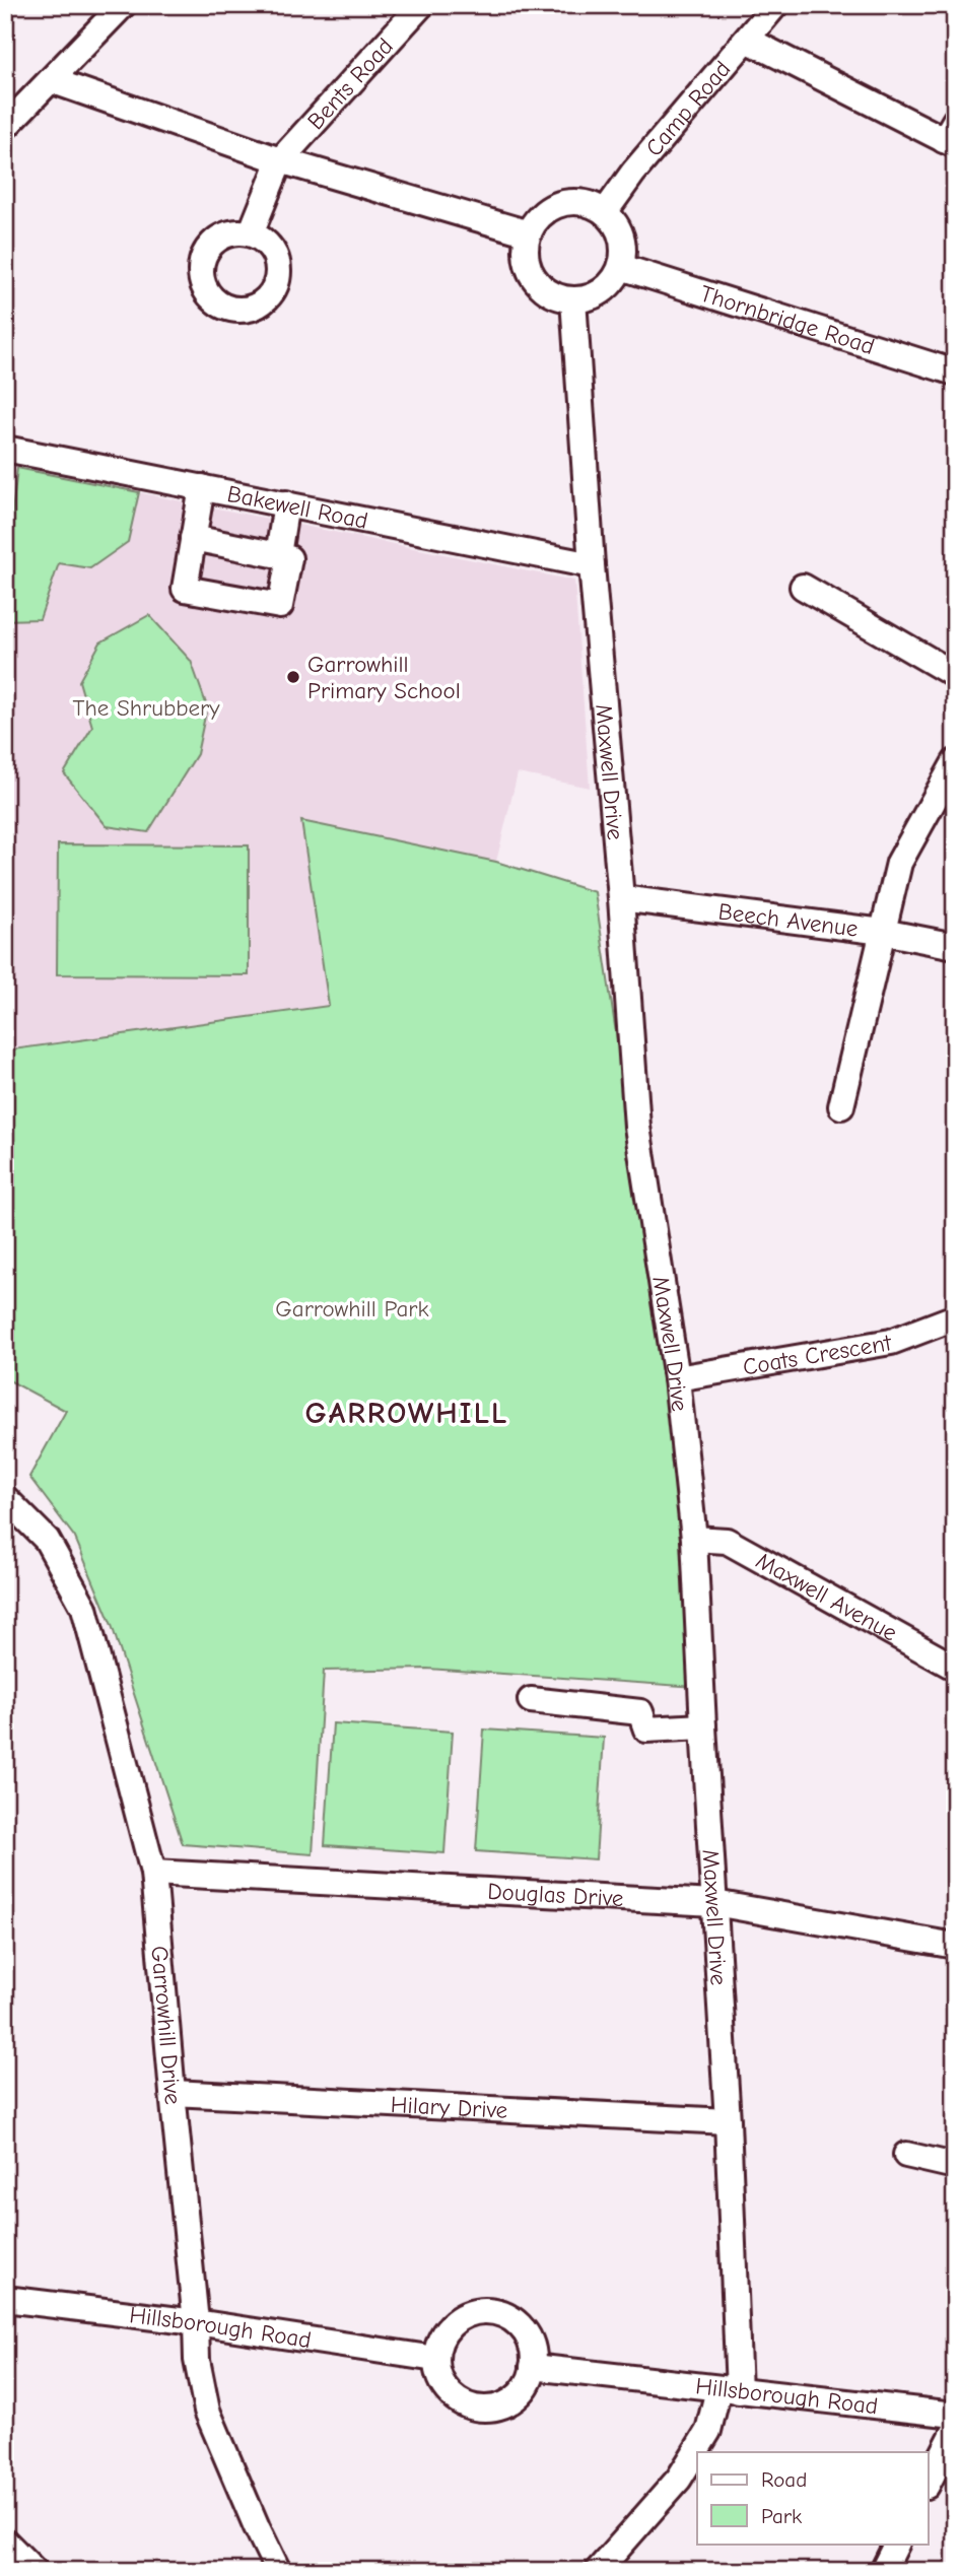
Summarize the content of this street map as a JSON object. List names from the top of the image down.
{
  "streets": {
    "street": [
      "Bents Road",
      "Camp Road",
      "Thornbridge Road",
      "Bakewell Road",
      "Maxwell Drive",
      "Beech Avenue",
      "Coats Crescent",
      "Maxwell Avenue",
      "Douglas Drive",
      "Garrowhill Drive",
      "Hilary Drive",
      "Hillsborough Road"
    ]
  },
  "crossings": [
    ["Camp Road", "Thornbridge Road"],
    ["Camp Road", "Maxwell Drive"],
    ["Thornbridge Road", "Maxwell Drive"],
    ["Bakewell Road", "Maxwell Drive"],
    ["Maxwell Drive", "Beech Avenue"],
    ["Maxwell Drive", "Coats Crescent"],
    ["Maxwell Drive", "Maxwell Avenue"],
    ["Maxwell Drive", "Douglas Drive"],
    ["Maxwell Drive", "Hilary Drive"],
    ["Maxwell Drive", "Hillsborough Road"],
    ["Douglas Drive", "Garrowhill Drive"],
    ["Garrowhill Drive", "Hilary Drive"],
    ["Garrowhill Drive", "Hillsborough Road"]
  ],
  "districts": ["GARROWHILL"],
  "parks": ["The Shrubbery", "Garrowhill Park"],
  "places": ["Garrowhill Primary School"],
  "legend": ["Road", "Park"]
}
